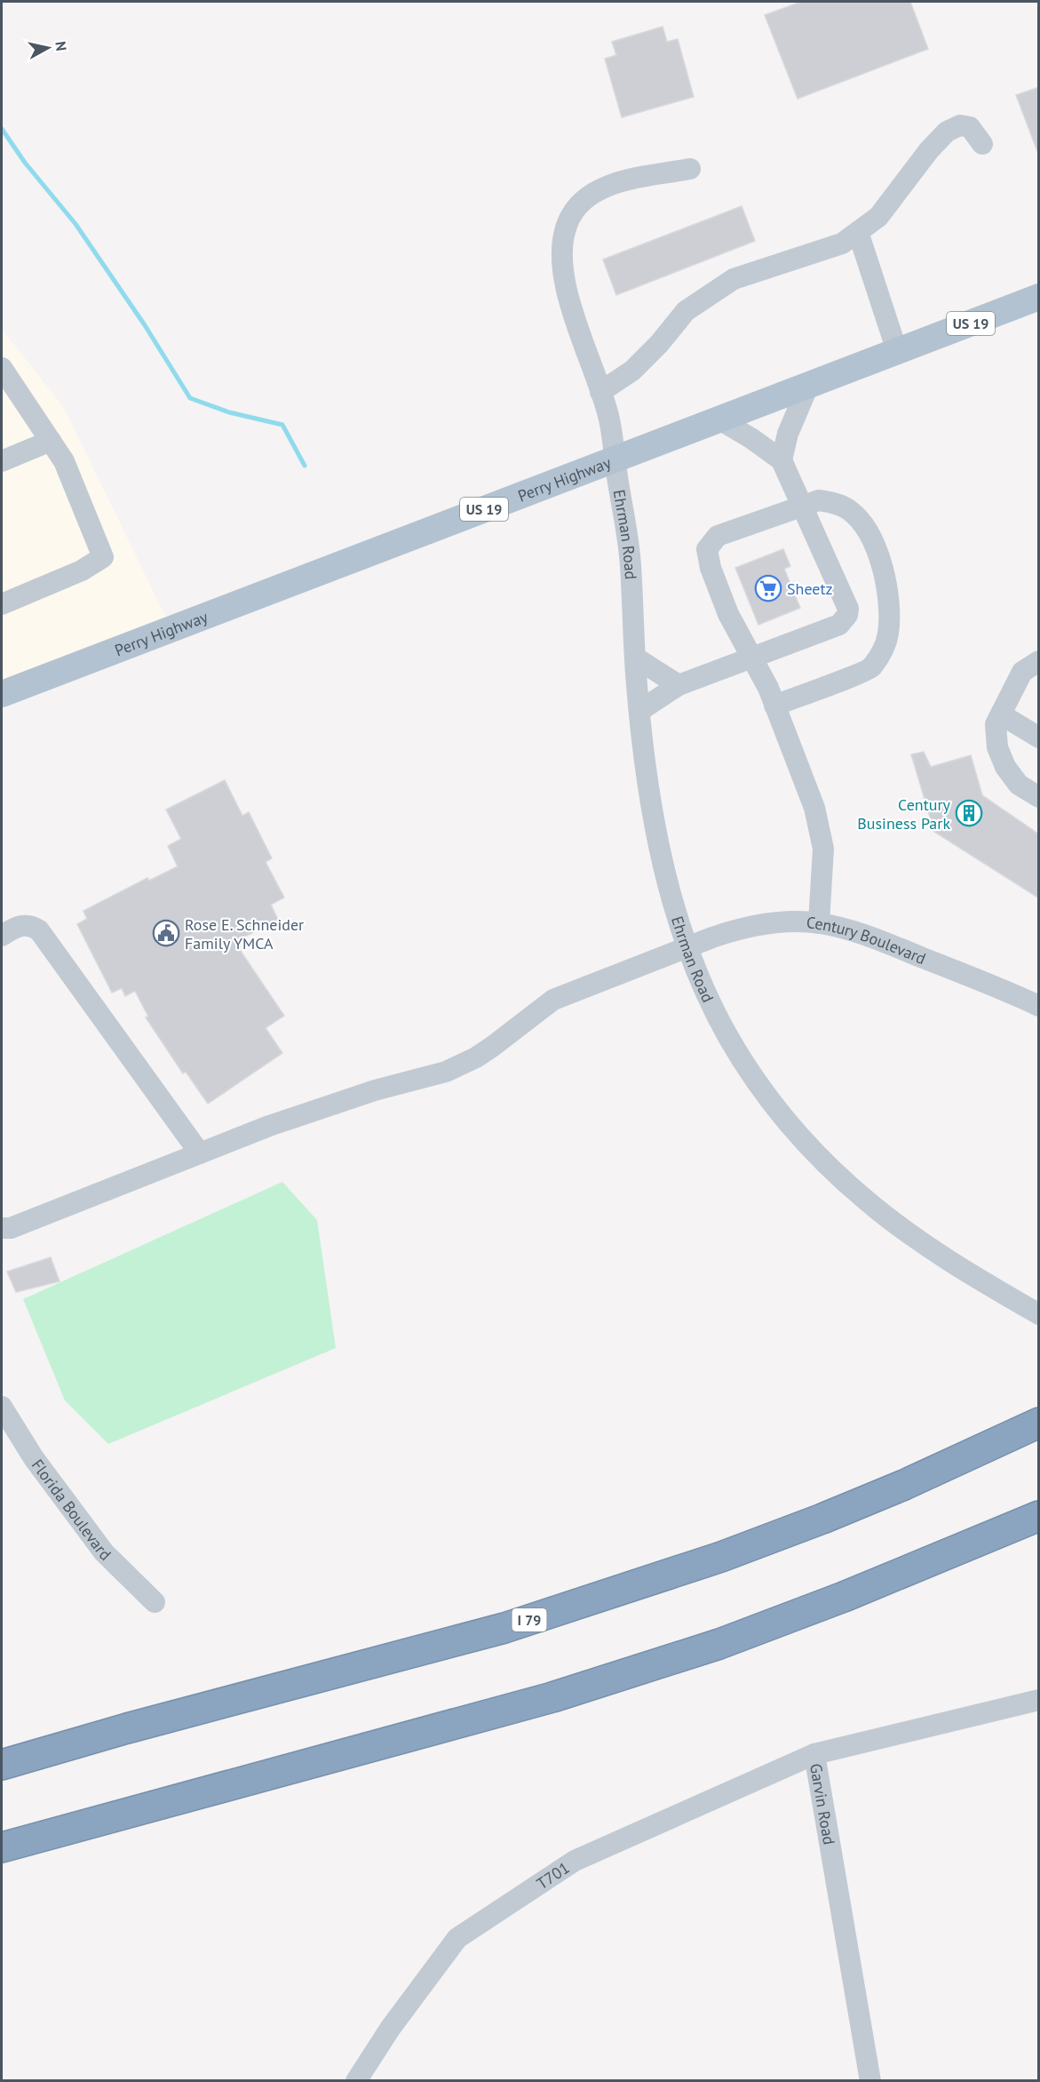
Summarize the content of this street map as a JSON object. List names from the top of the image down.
{
  "streets": {
    "highway": ["I 79"],
    "main road": ["US 19", "Perry Highway"],
    "street": [
      "Ehrman Road",
      "Century Boulevard",
      "Florida Boulevard",
      "Garvin Road",
      "T701"
    ]
  },
  "crossings": [
    ["Perry Highway", "Ehrman Road"],
    ["Ehrman Road", "Century Boulevard"],
    ["Garvin Road", "T701"]
  ],
  "places": {
    "supermarket": ["Sheetz"],
    "building": ["Century Business Park"],
    "public building": ["Rose E. Schneider Family YMCA"]
  },
  "north": "right"
}
